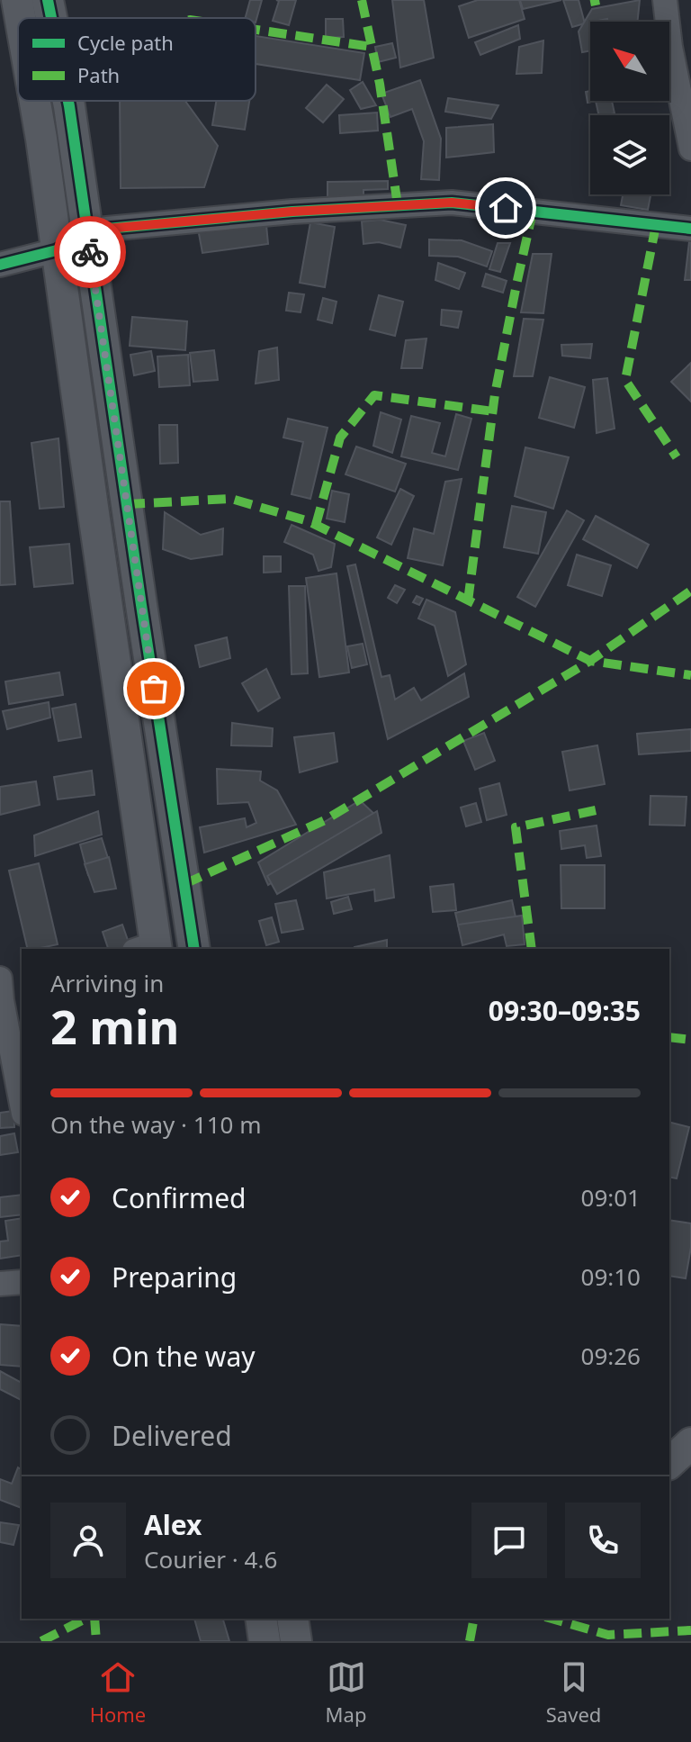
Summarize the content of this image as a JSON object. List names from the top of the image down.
{
  "legend": ["Cycle path", "Path"],
  "north": "top left",
  "page": {
    "heading": ["2 min", "Arriving in", "09:30–09:35"],
    "panel": ["Alex", "Courier · 4.6"],
    "bar": "On the way · 110 m",
    "list": [
      ["Confirmed", "09:01"],
      ["Preparing", "09:10"],
      ["On the way", "09:26"],
      "Delivered"
    ],
    "tabs": ["Home", "Map", "Saved"]
  }
}
